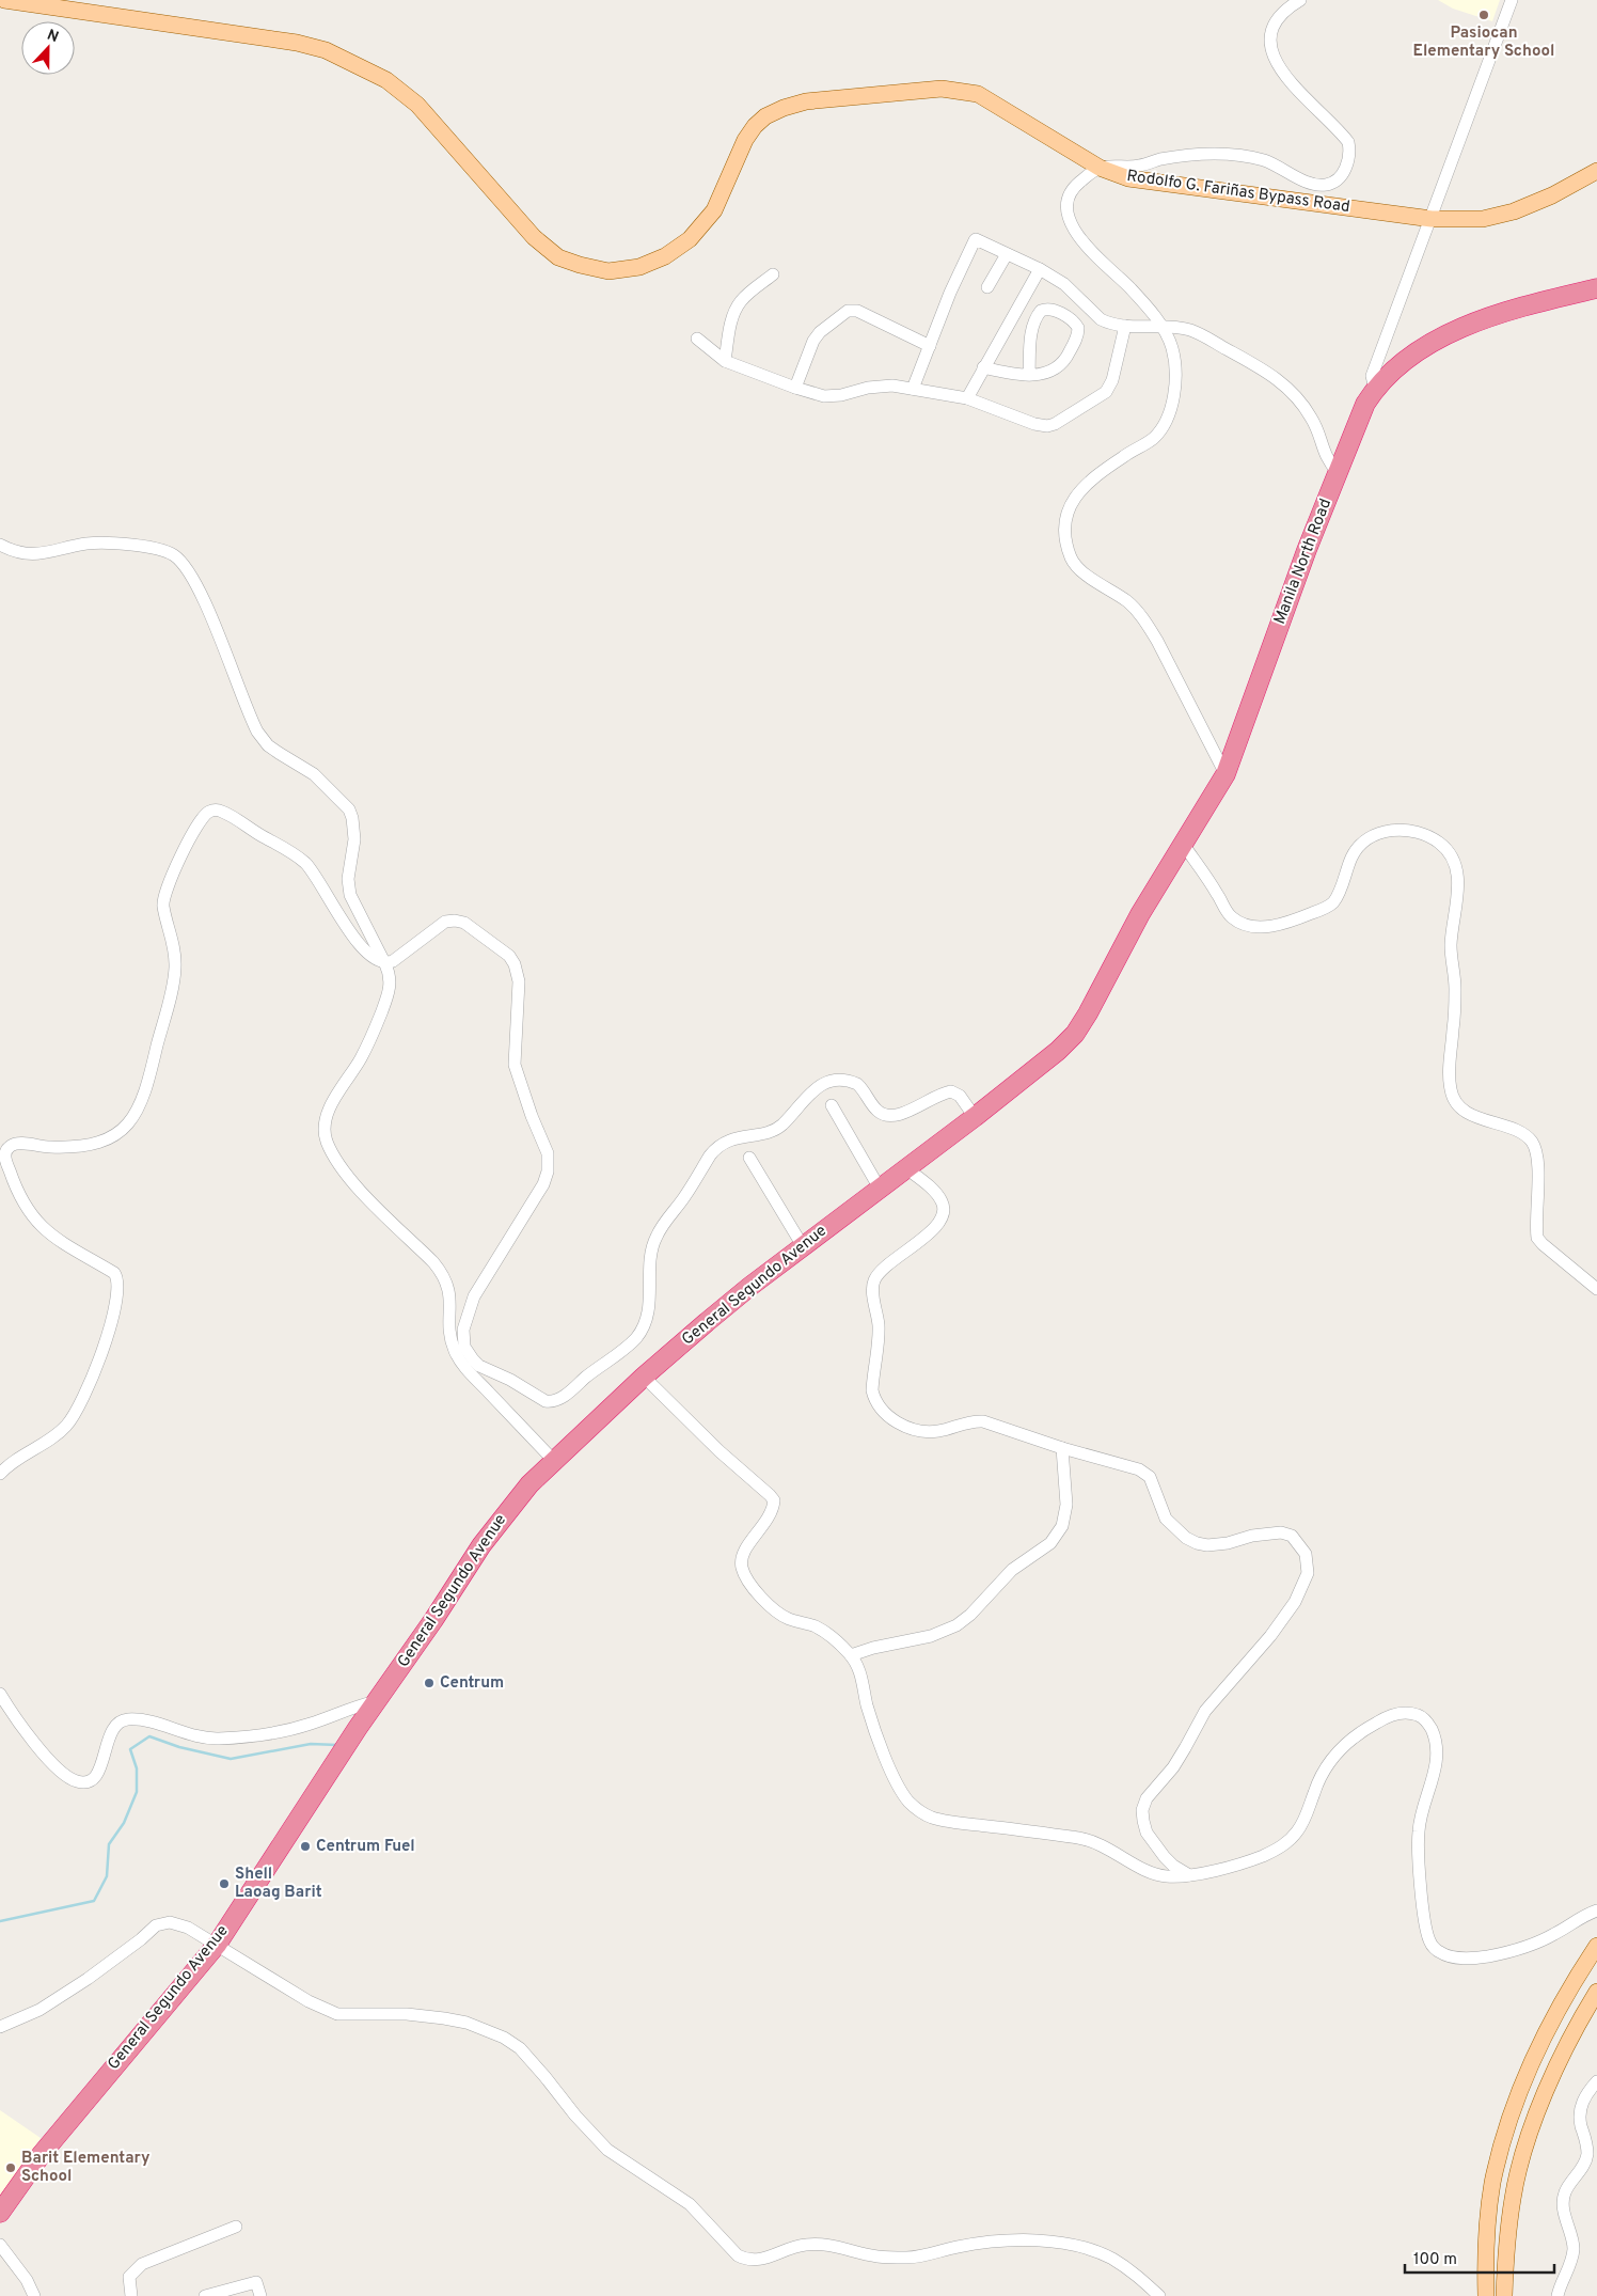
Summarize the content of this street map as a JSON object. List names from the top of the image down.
{
  "streets": {
    "highway": ["Manila North Road", "General Segundo Avenue"],
    "main road": ["Rodolfo G. Fariñas Bypass Road"]
  },
  "crossings": [
    ["Manila North Road", "General Segundo Avenue"]
  ],
  "places": [
    "Pasiocan Elementary School",
    "Centrum",
    "Centrum Fuel",
    "Shell Laoag Barit",
    "Barit Elementary School"
  ],
  "scale_bar": "100 m",
  "north": "top"
}
